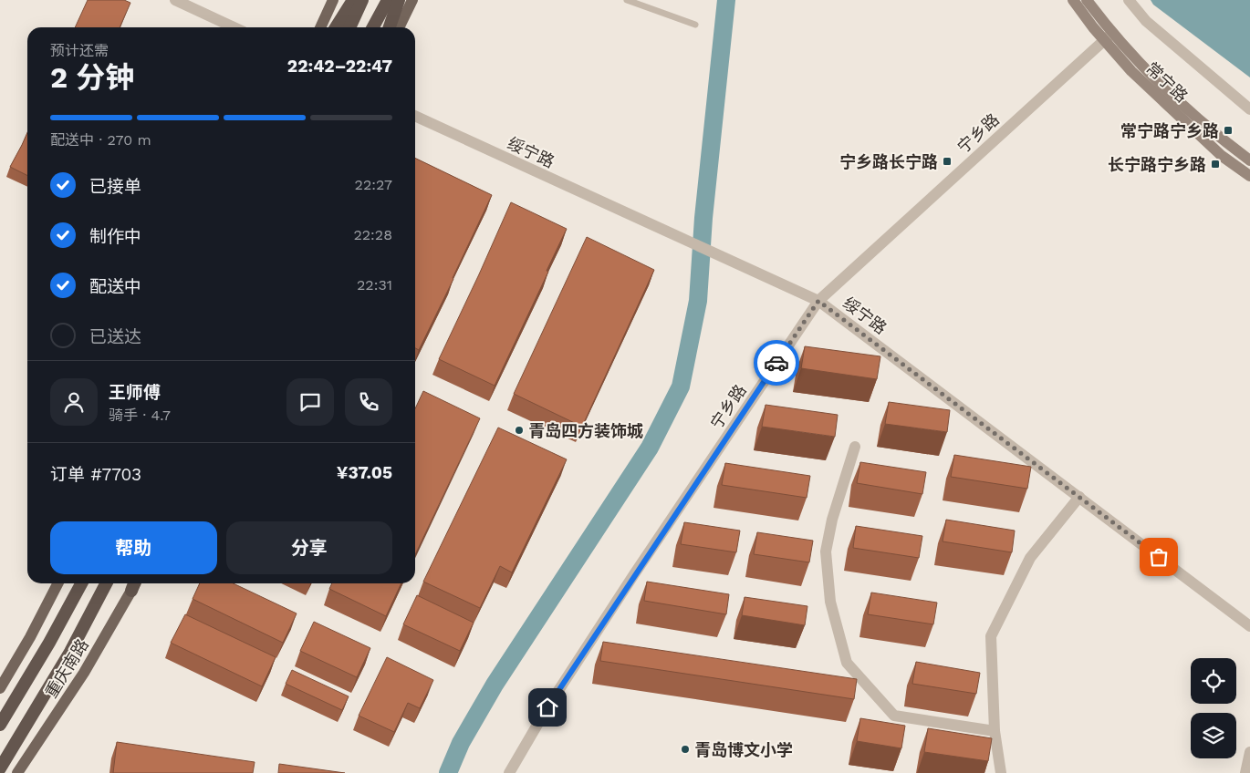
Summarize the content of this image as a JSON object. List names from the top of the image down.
{
  "streets": {
    "main road": ["常宁路", "重庆南路"],
    "street": ["宁乡路", "绥宁路"]
  },
  "crossings": [
    ["常宁路", "宁乡路"],
    ["宁乡路", "绥宁路"]
  ],
  "places": {
    "transit": ["常宁路宁乡路", "宁乡路长宁路", "长宁路宁乡路"],
    "other": ["青岛四方装饰城", "青岛博文小学"]
  },
  "page": {
    "heading": ["2 分钟", "预计还需", "22:42–22:47"],
    "panel": [
      "王师傅",
      "骑手 · 4.7",
      "订单 #7703",
      "¥37.05"
    ],
    "bar": "配送中 · 270 m",
    "list": [
      ["已接单", "22:27"],
      ["制作中", "22:28"],
      ["配送中", "22:31"],
      "已送达"
    ],
    "buttons": ["帮助", "分享"]
  }
}
